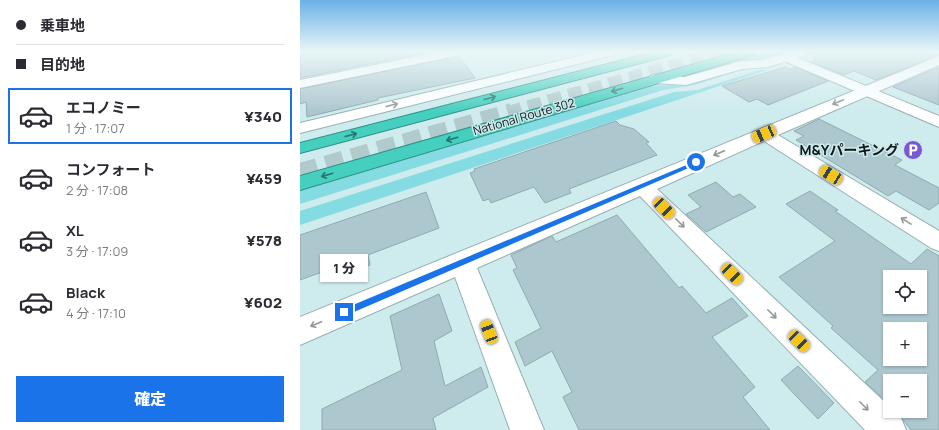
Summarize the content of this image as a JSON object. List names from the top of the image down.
{
  "streets": {
    "highway": ["National Route 302"]
  },
  "places": {
    "parking": ["M&Yパーキング"]
  },
  "page": {
    "banner": ["乗車地", "目的地"],
    "list": [
      {
        "name": "エコノミー",
        "note": "1 分 · 17:07",
        "value": "¥340"
      },
      {
        "name": "コンフォート",
        "note": "2 分 · 17:08",
        "value": "¥459"
      },
      {
        "name": "XL",
        "note": "3 分 · 17:09",
        "value": "¥578"
      },
      {
        "name": "Black",
        "note": "4 分 · 17:10",
        "value": "¥602"
      }
    ],
    "bubble": "1 分",
    "map_buttons": ["+", "−"],
    "buttons": "確定"
  }
}
